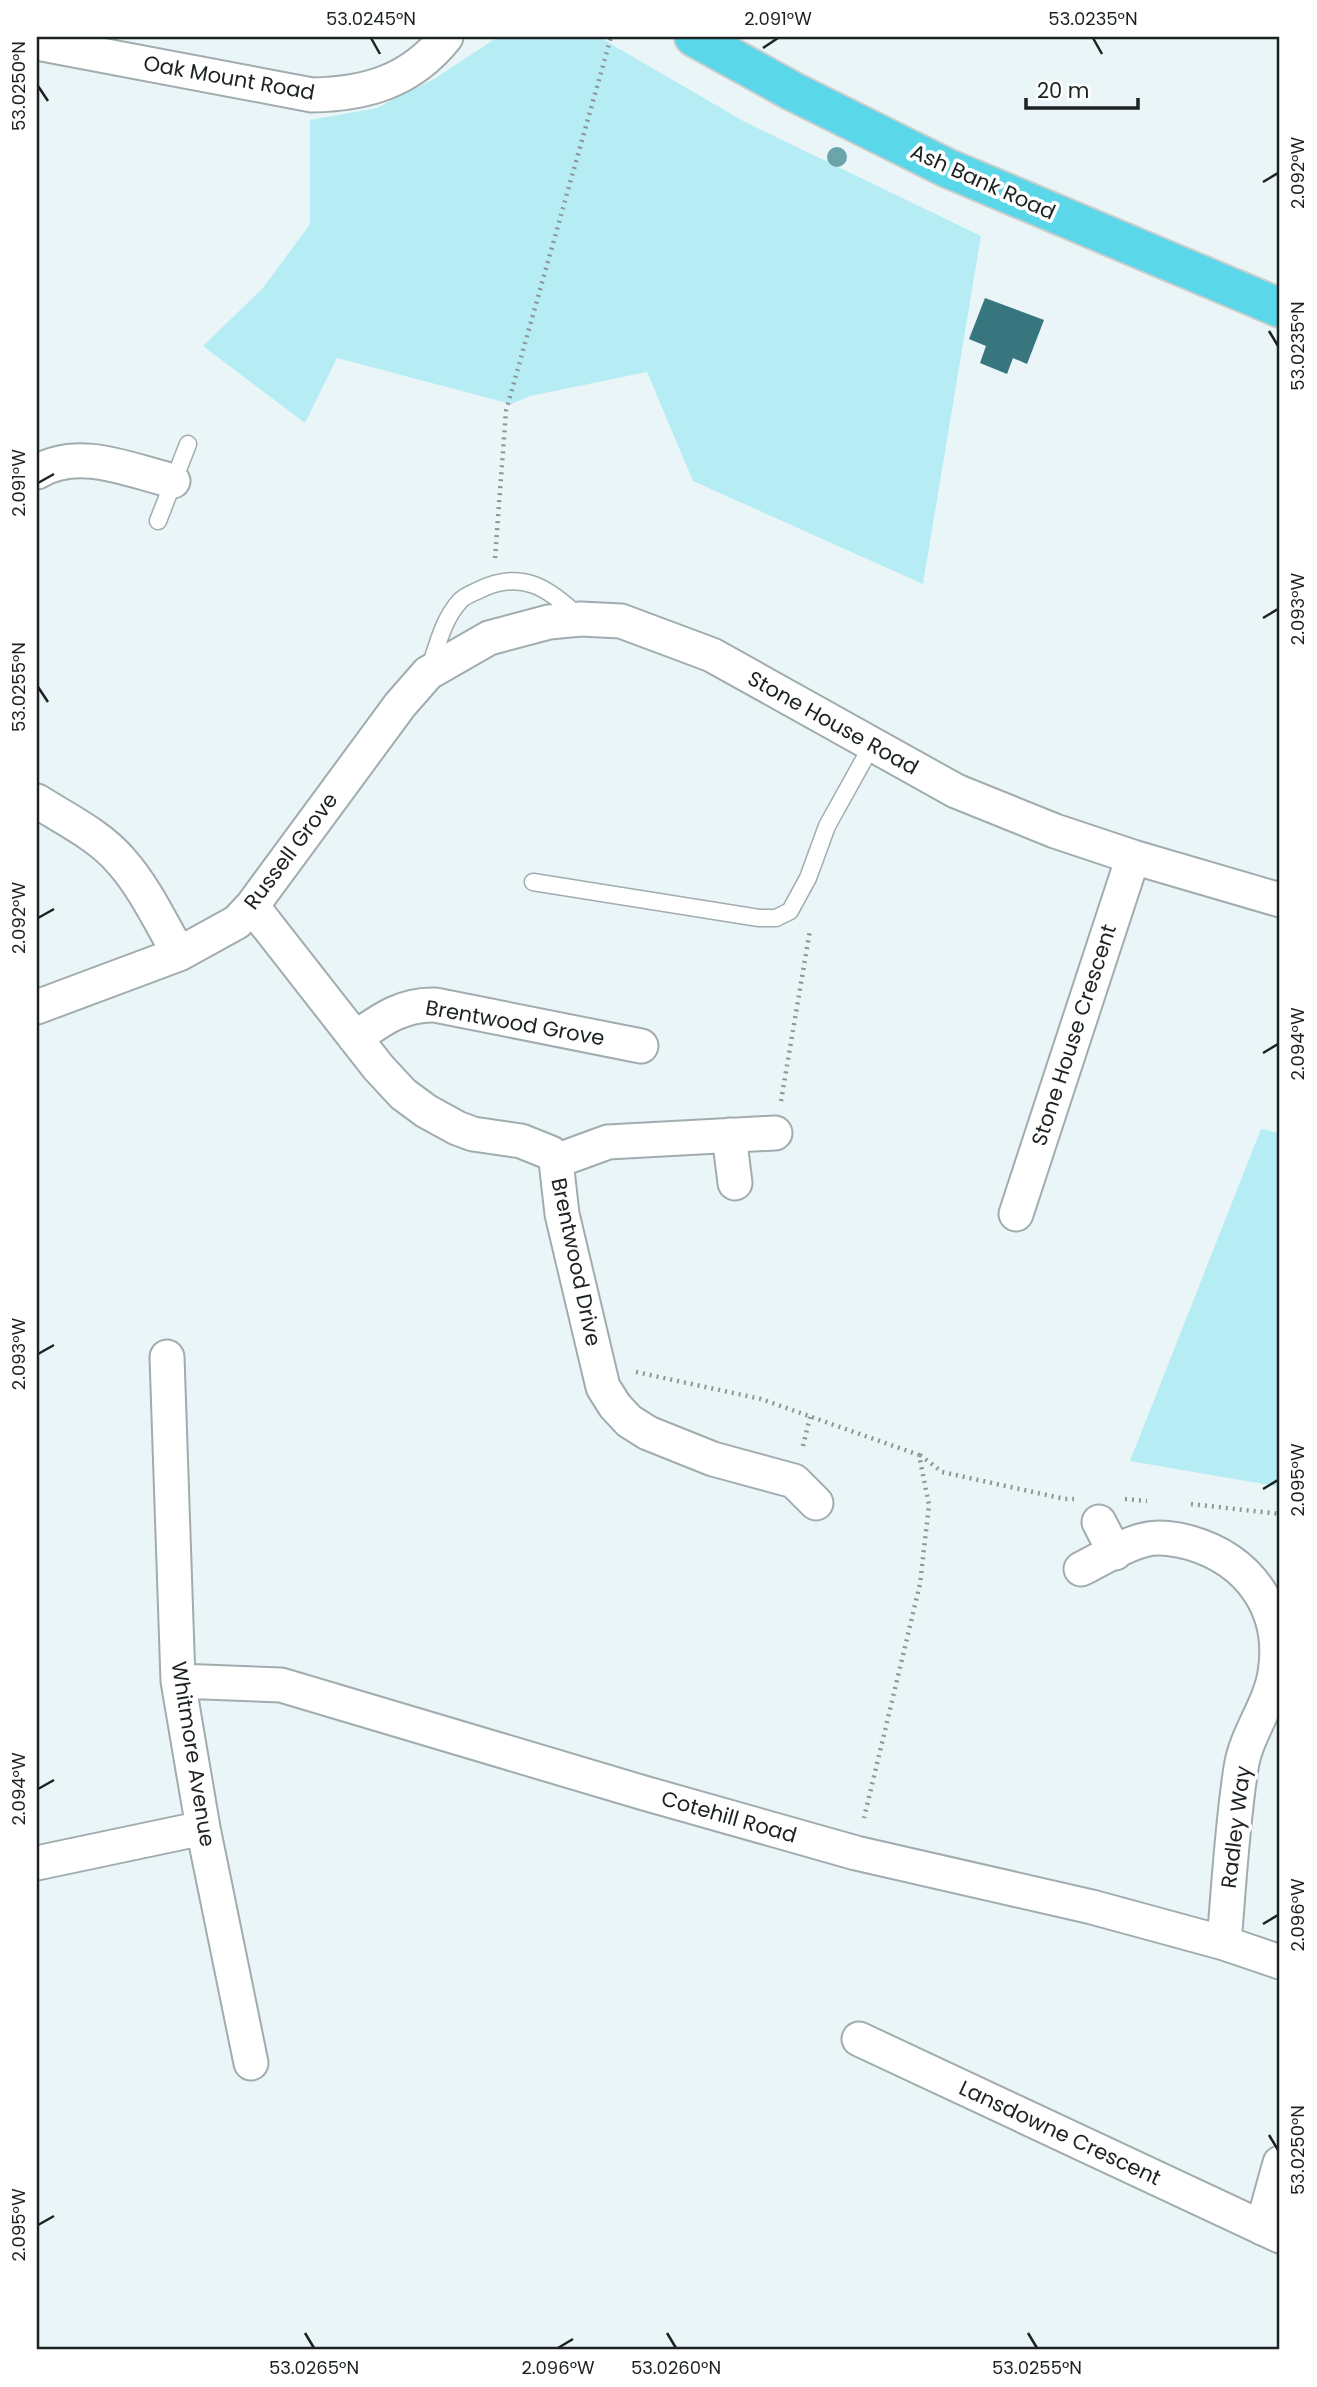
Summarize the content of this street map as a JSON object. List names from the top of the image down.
{
  "streets": {
    "highway": ["Ash Bank Road"],
    "street": [
      "Oak Mount Road",
      "Stone House Road",
      "Russell Grove",
      "Brentwood Grove",
      "Stone House Crescent",
      "Brentwood Drive",
      "Whitmore Avenue",
      "Cotehill Road",
      "Radley Way",
      "Lansdowne Crescent"
    ]
  },
  "crossings": [
    ["Stone House Road", "Russell Grove"],
    ["Stone House Road", "Stone House Crescent"],
    ["Russell Grove", "Brentwood Drive"],
    ["Brentwood Grove", "Brentwood Drive"],
    ["Whitmore Avenue", "Cotehill Road"],
    ["Cotehill Road", "Radley Way"]
  ],
  "scale_bar": "20 m",
  "coordinates": [
    "53.0245°N",
    "2.091°W",
    "53.0235°N",
    "53.0250°N",
    "2.092°W",
    "2.093°W",
    "53.0255°N",
    "2.094°W",
    "2.095°W",
    "2.096°W",
    "53.0265°N",
    "53.0260°N"
  ]
}
